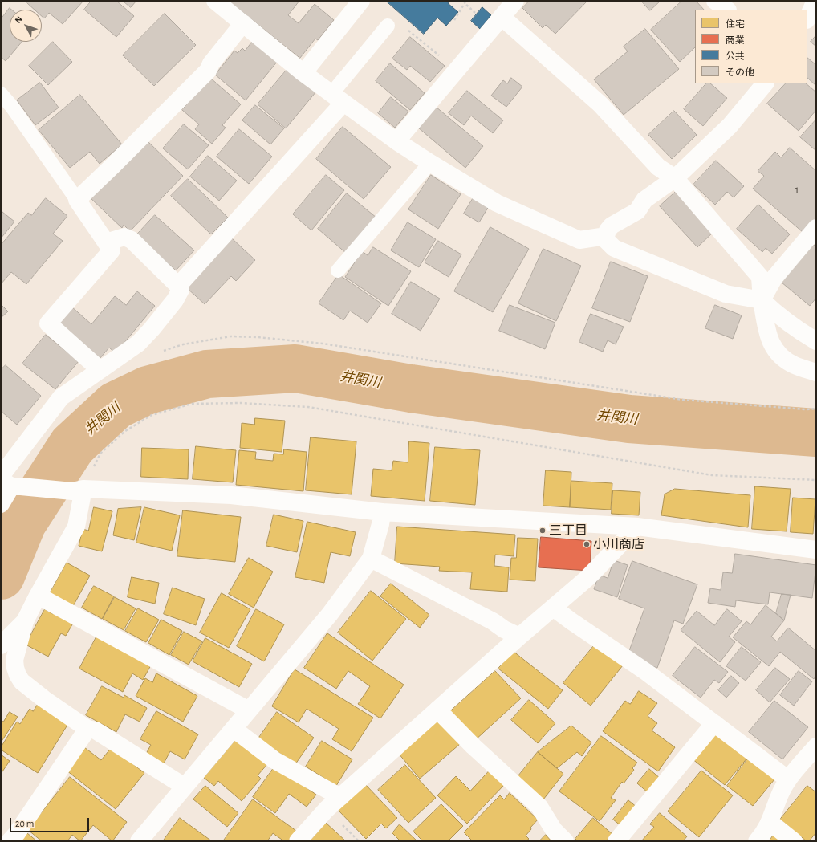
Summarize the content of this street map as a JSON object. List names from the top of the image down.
{
  "water": ["井関川"],
  "places": ["三丁目", "小川商店"],
  "house_numbers": ["1"],
  "legend": [
    "住宅",
    "商業",
    "公共",
    "その他"
  ],
  "scale_bar": "20 m",
  "north": "top left"
}
